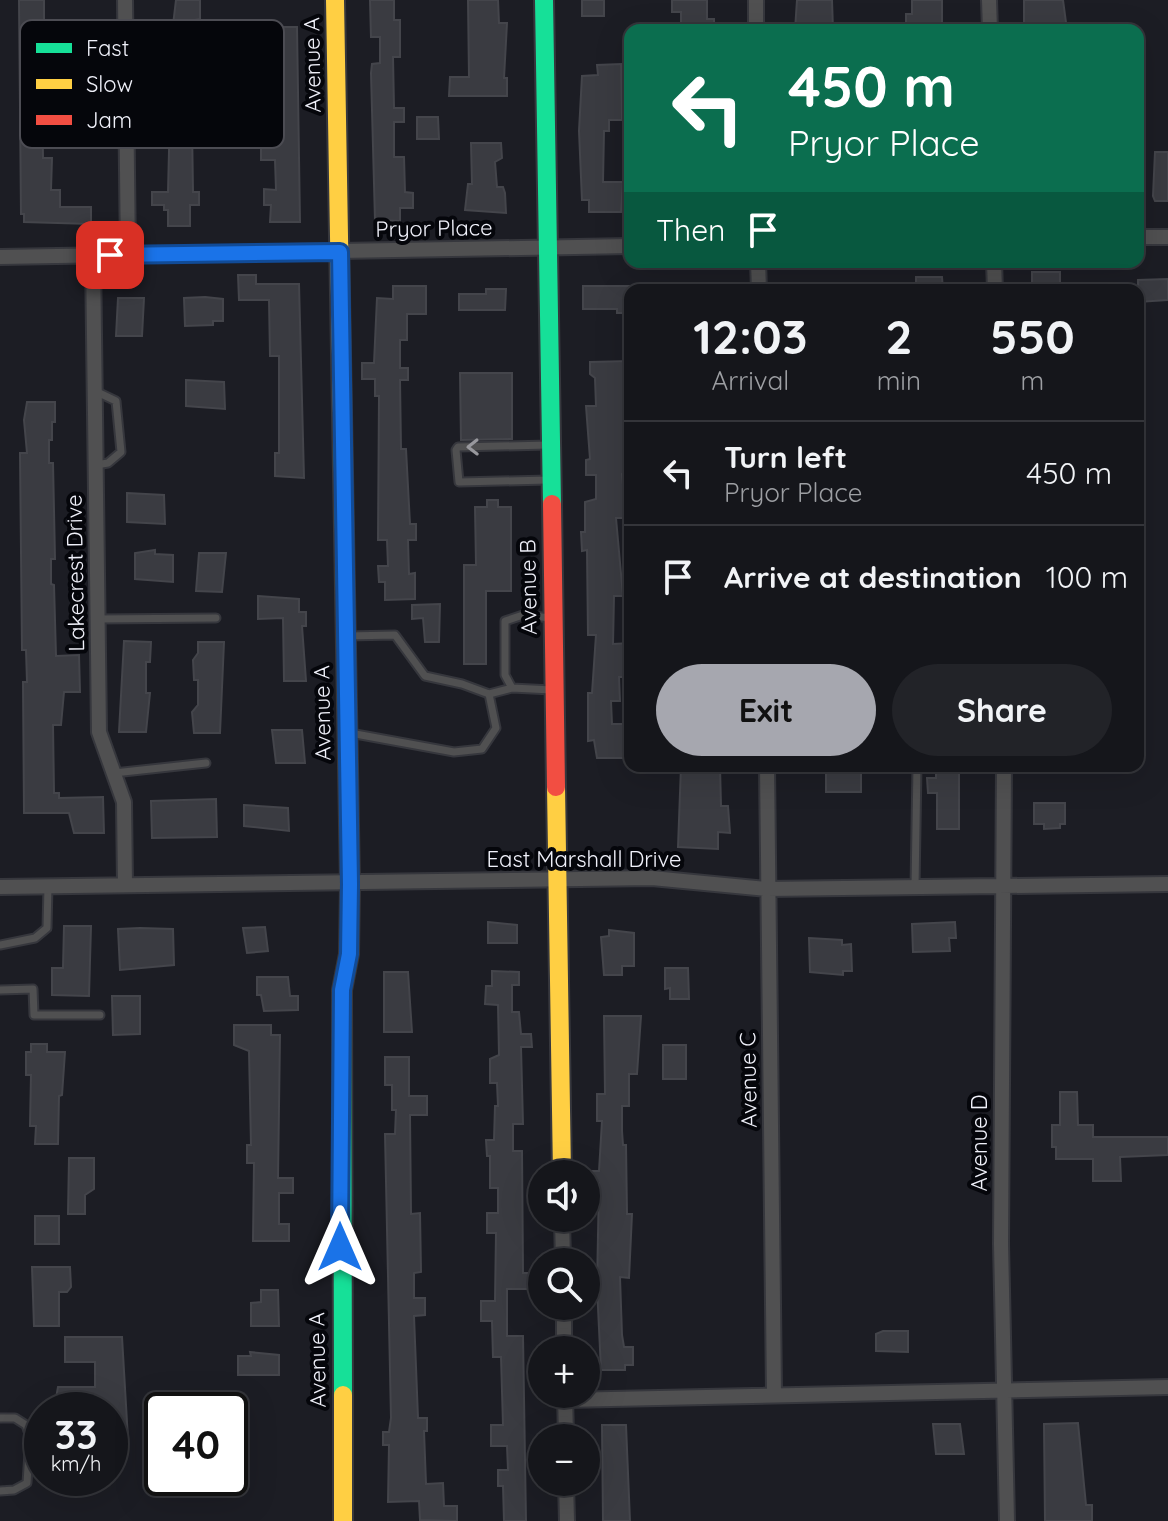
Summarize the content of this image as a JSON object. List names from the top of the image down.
{
  "streets": {
    "street": [
      "Avenue A",
      "Pryor Place",
      "Lakecrest Drive",
      "Avenue B",
      "East Marshall Drive",
      "Avenue C",
      "Avenue D"
    ]
  },
  "crossings": [
    ["Avenue A", "Pryor Place"],
    ["Avenue A", "East Marshall Drive"],
    ["Pryor Place", "Lakecrest Drive"],
    ["Pryor Place", "Avenue B"],
    ["Lakecrest Drive", "East Marshall Drive"],
    ["Avenue B", "East Marshall Drive"],
    ["East Marshall Drive", "Avenue C"],
    ["East Marshall Drive", "Avenue D"]
  ],
  "legend": ["Fast", "Slow", "Jam"],
  "page": {
    "turn": ["450 m", "Pryor Place"],
    "then": "Then",
    "eta": [
      "12:03",
      "Arrival",
      "2",
      "min",
      "550",
      "m"
    ],
    "list": [
      {
        "name": "Turn left",
        "note": "Pryor Place",
        "value": "450 m"
      },
      {
        "name": "Arrive at destination",
        "value": "100 m"
      }
    ],
    "buttons": ["Exit", "Share"],
    "map_buttons": ["+", "−"],
    "speed": "33 km/h",
    "limit": "40"
  }
}
